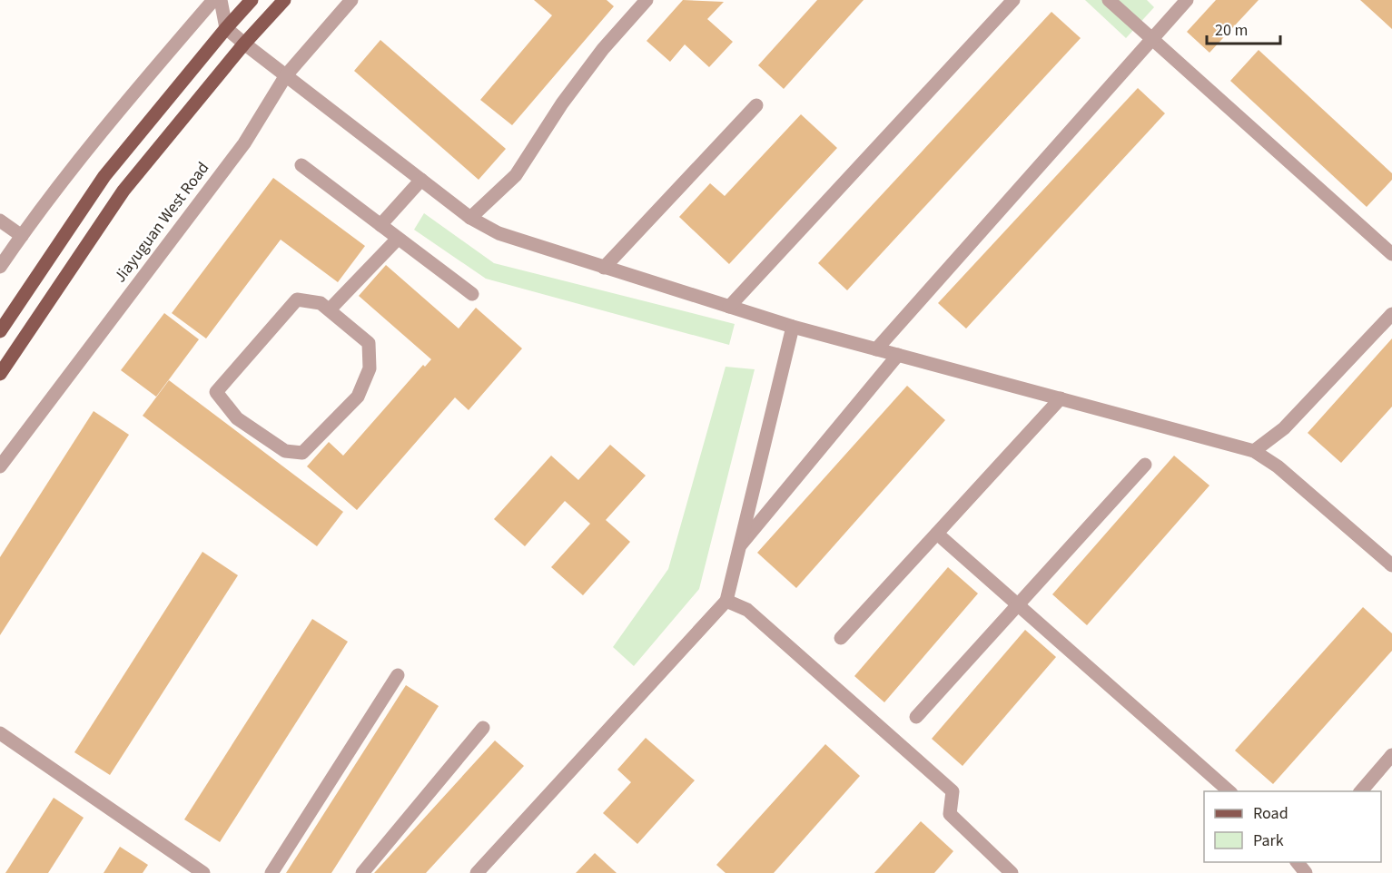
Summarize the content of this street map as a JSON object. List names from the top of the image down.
{
  "streets": {
    "street": ["Jiayuguan West Road"]
  },
  "legend": ["Road", "Park"],
  "scale_bar": "20 m"
}
